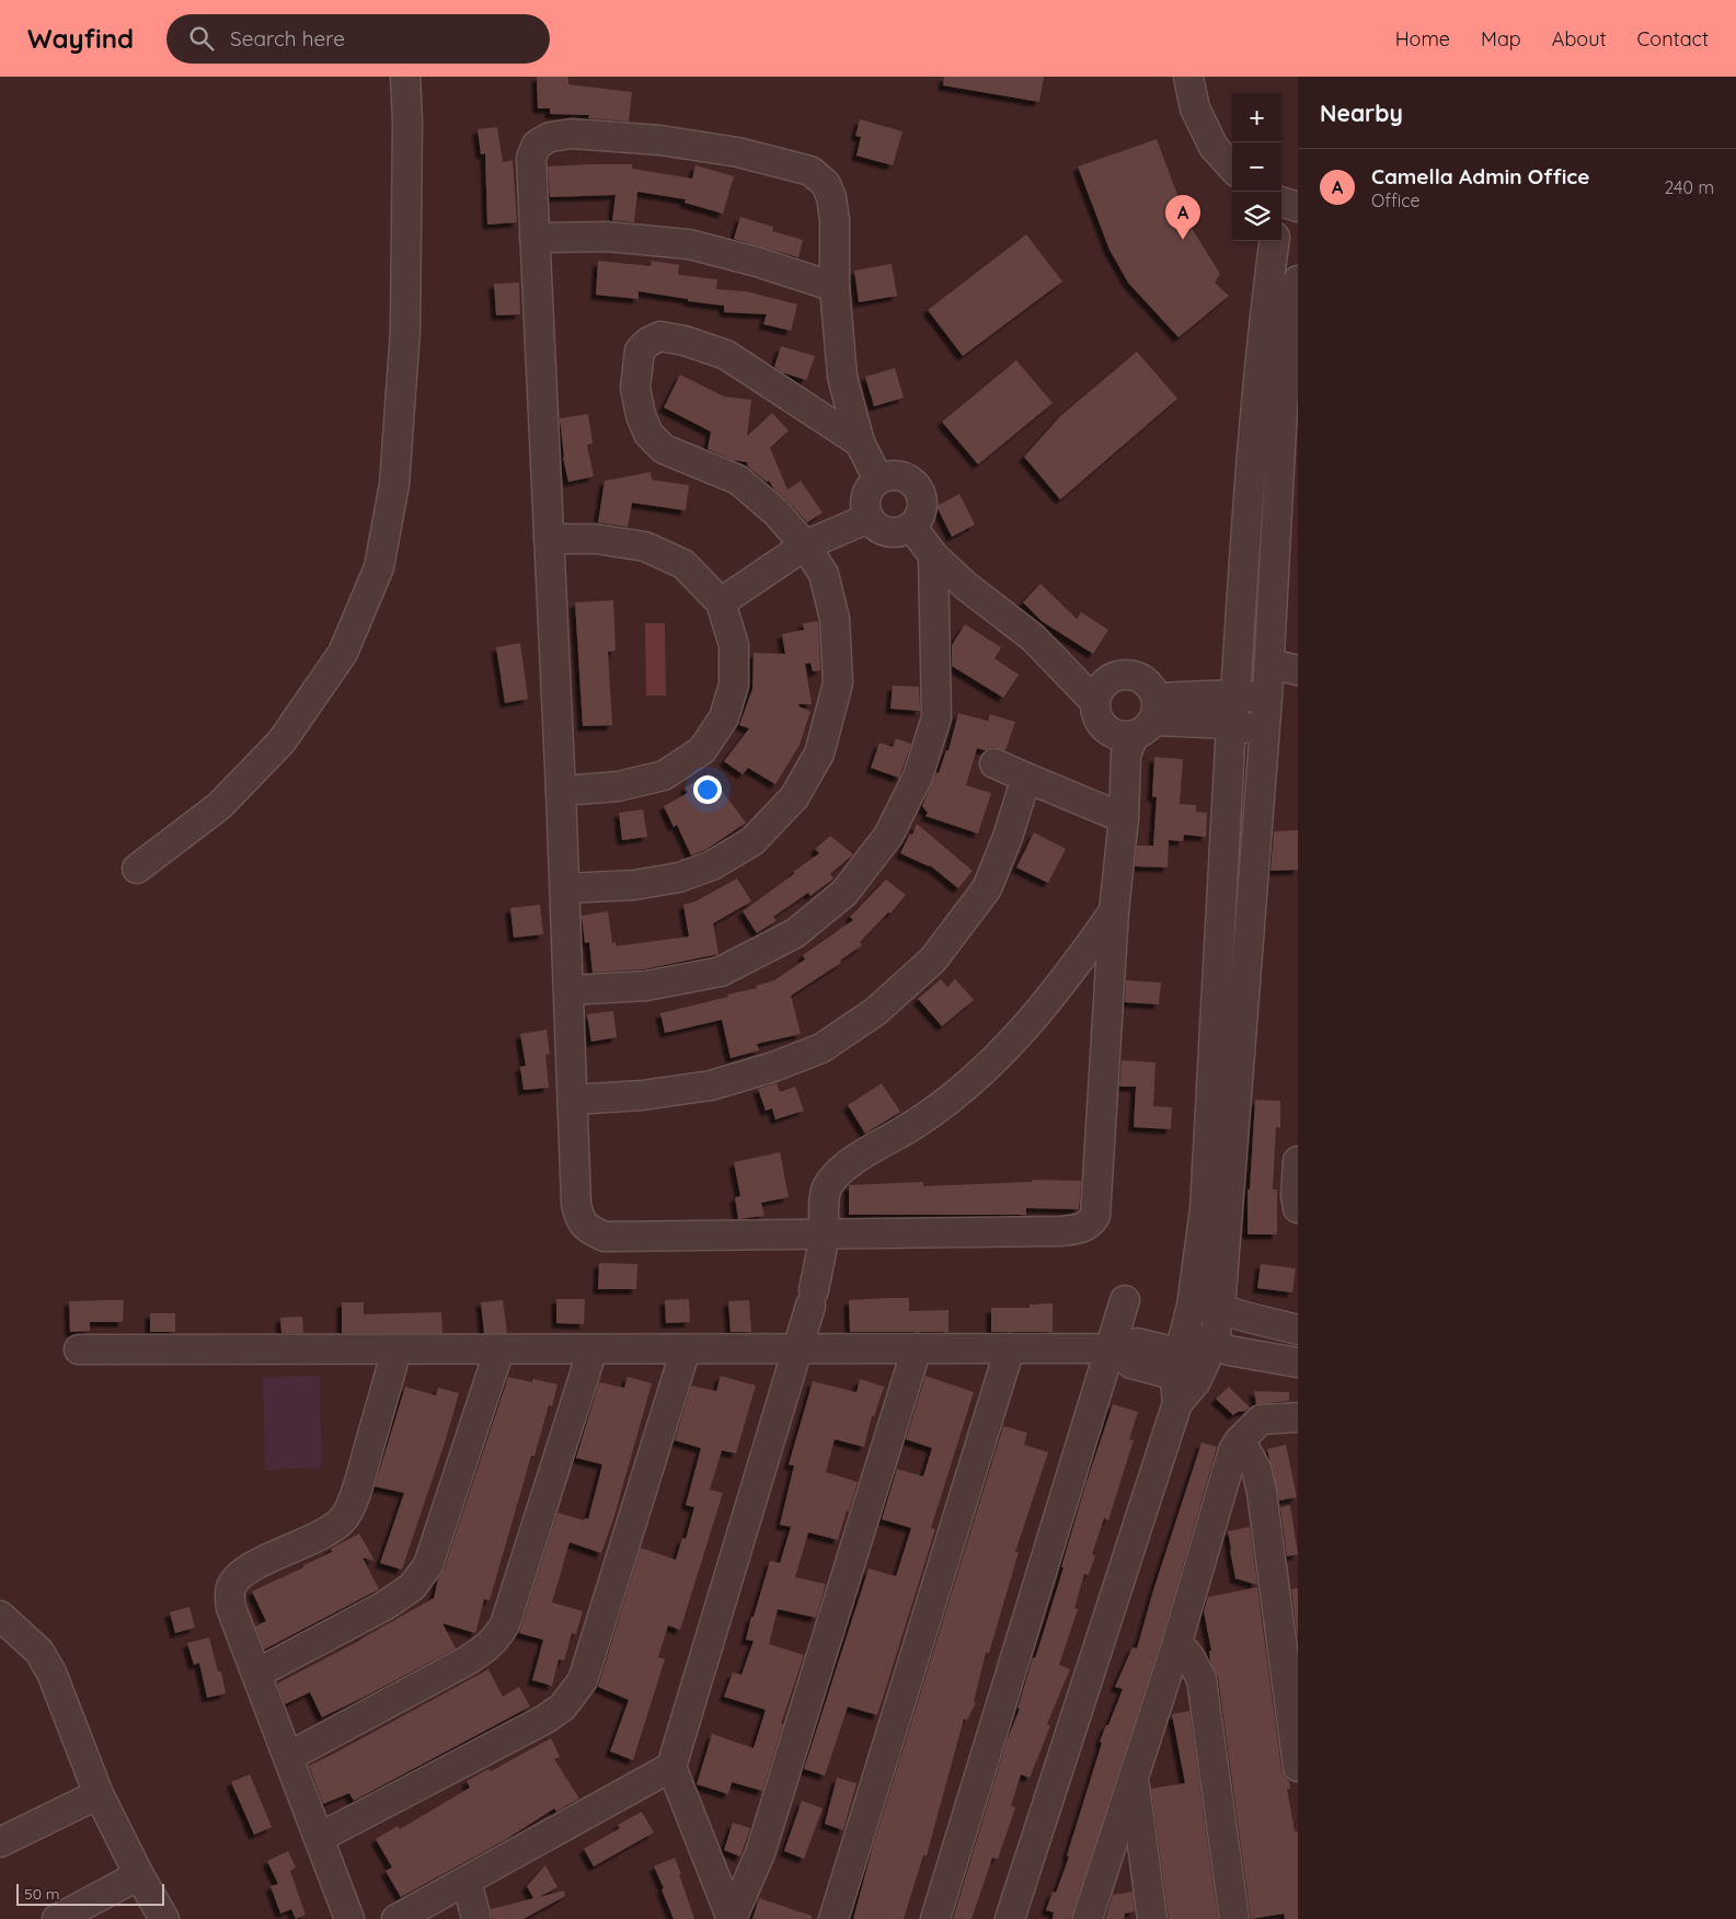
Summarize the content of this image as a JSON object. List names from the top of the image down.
{
  "scale_bar": "50 m",
  "page": {
    "header": "Wayfind",
    "search": "Search here",
    "nav": [
      "Home",
      "Map",
      "About",
      "Contact"
    ],
    "heading": "Nearby",
    "map_buttons": ["+", "−"],
    "list": [
      {
        "mark": "A",
        "name": "Camella Admin Office",
        "note": "Office",
        "value": "240 m"
      }
    ],
    "pins": "A",
    "scale": "50 m"
  }
}
